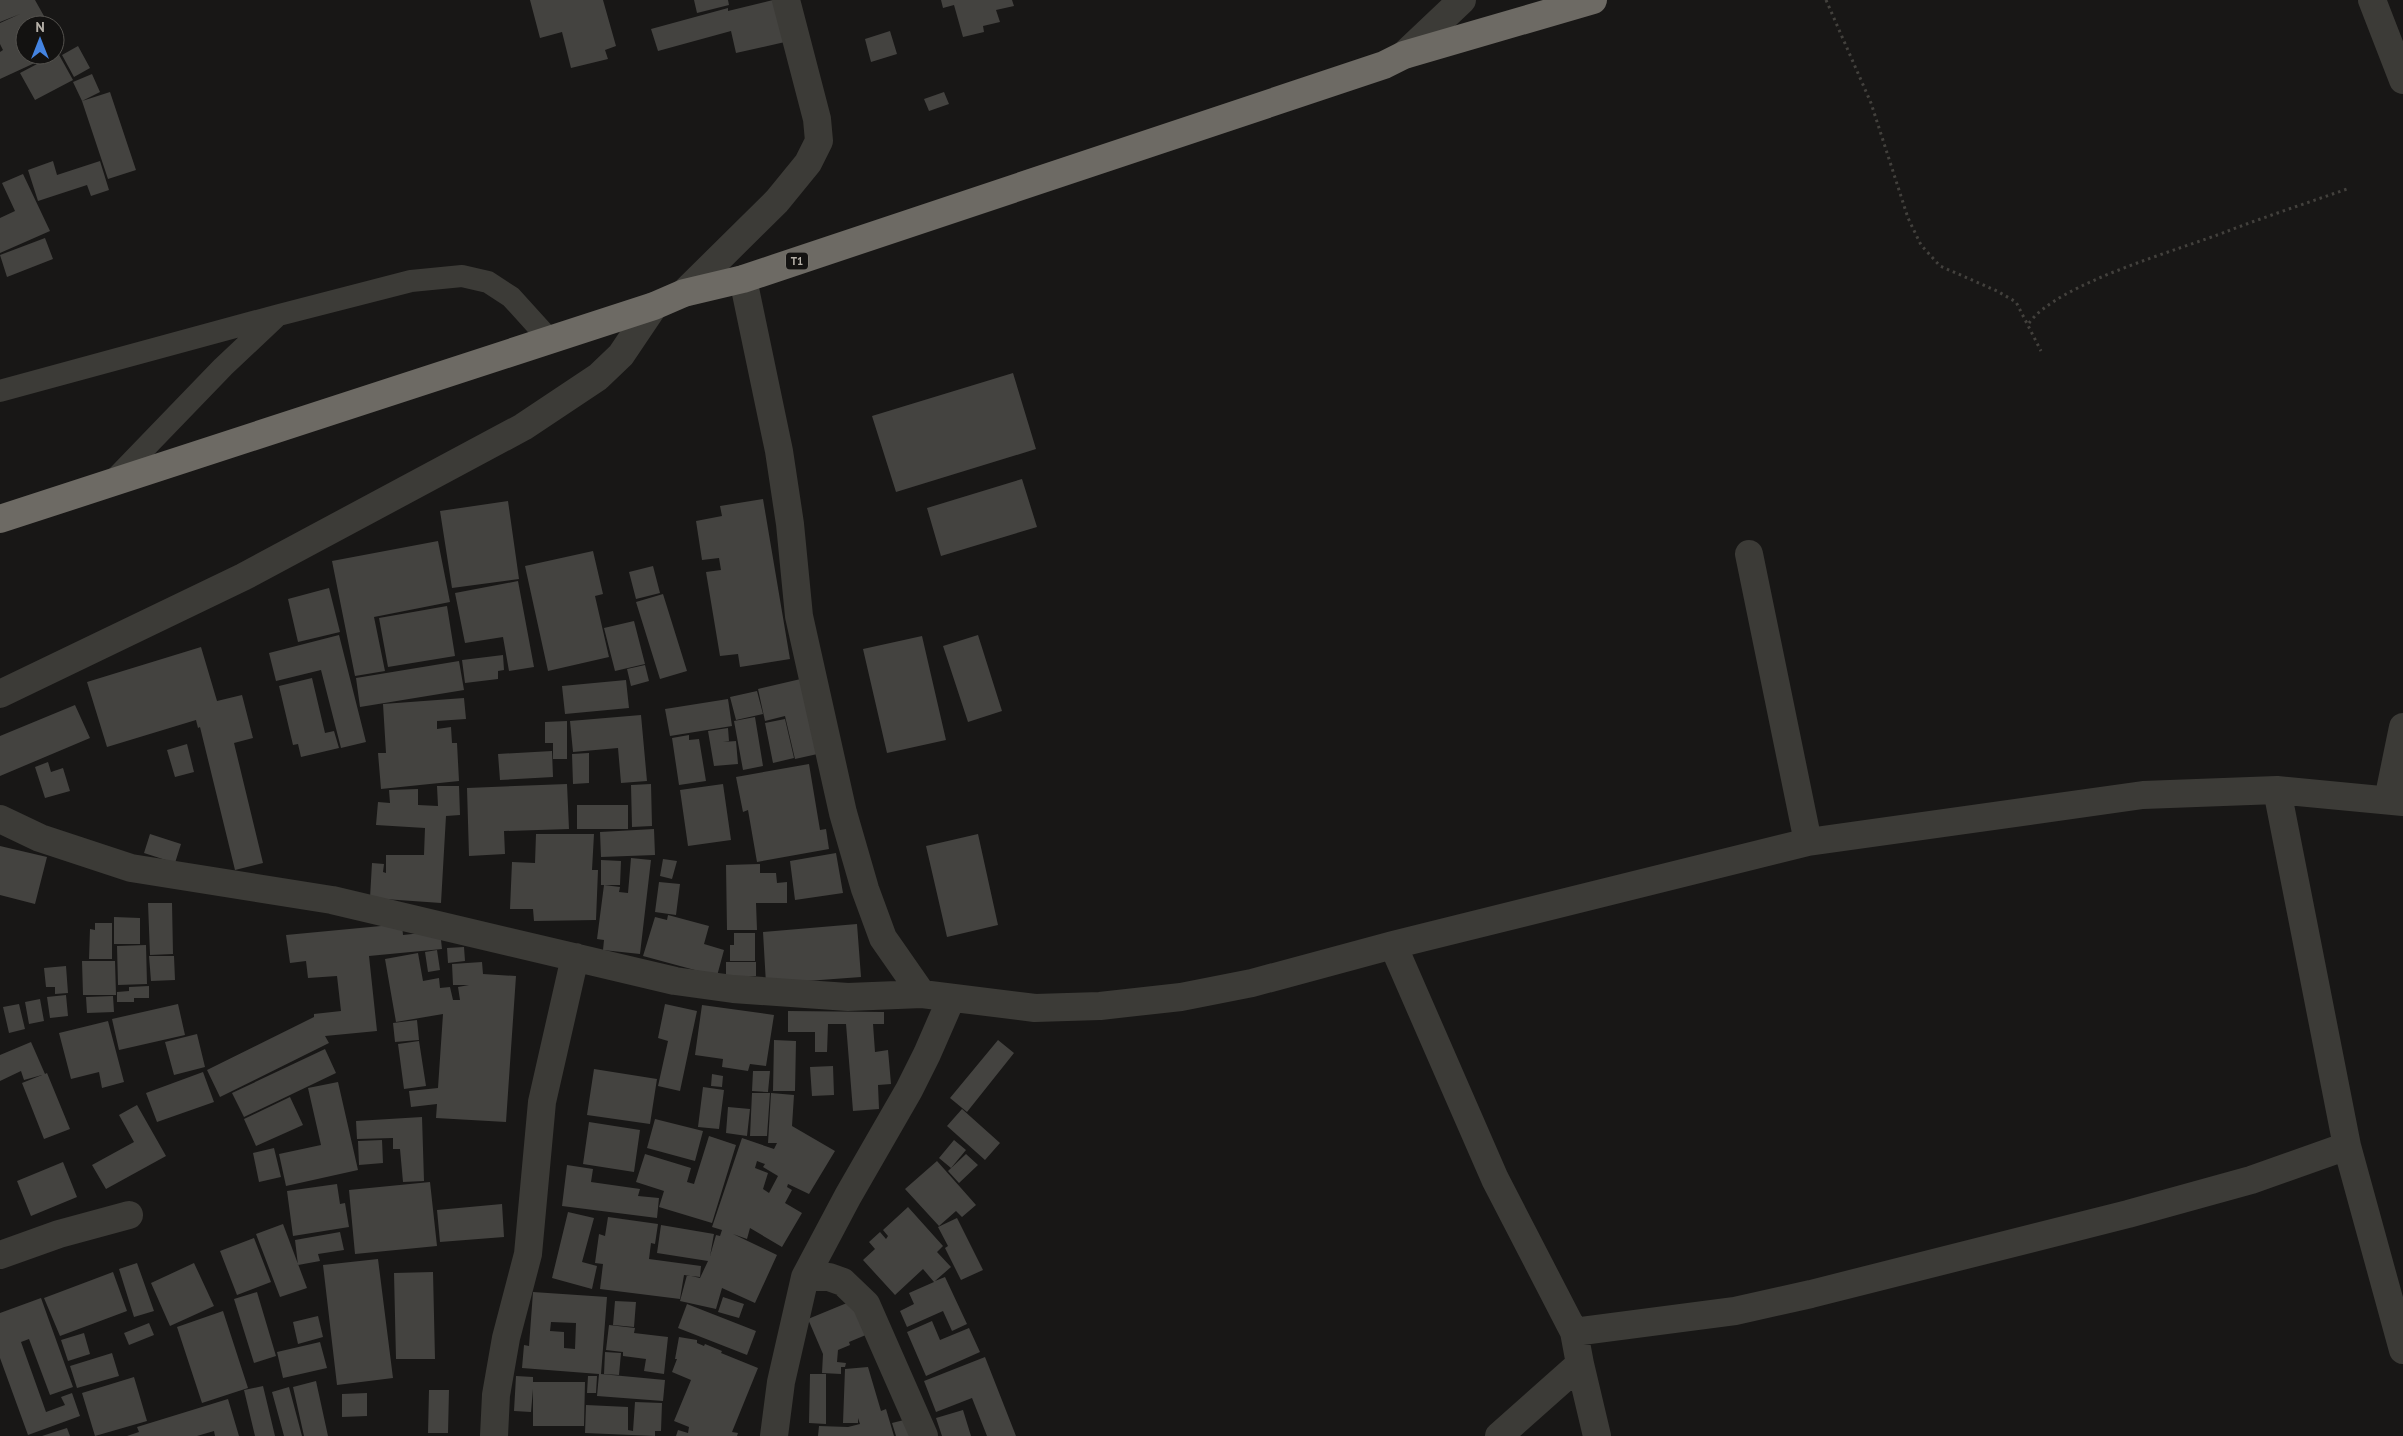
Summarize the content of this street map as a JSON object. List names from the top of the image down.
{
  "streets": {
    "highway": ["T1"]
  },
  "north": "top"
}
